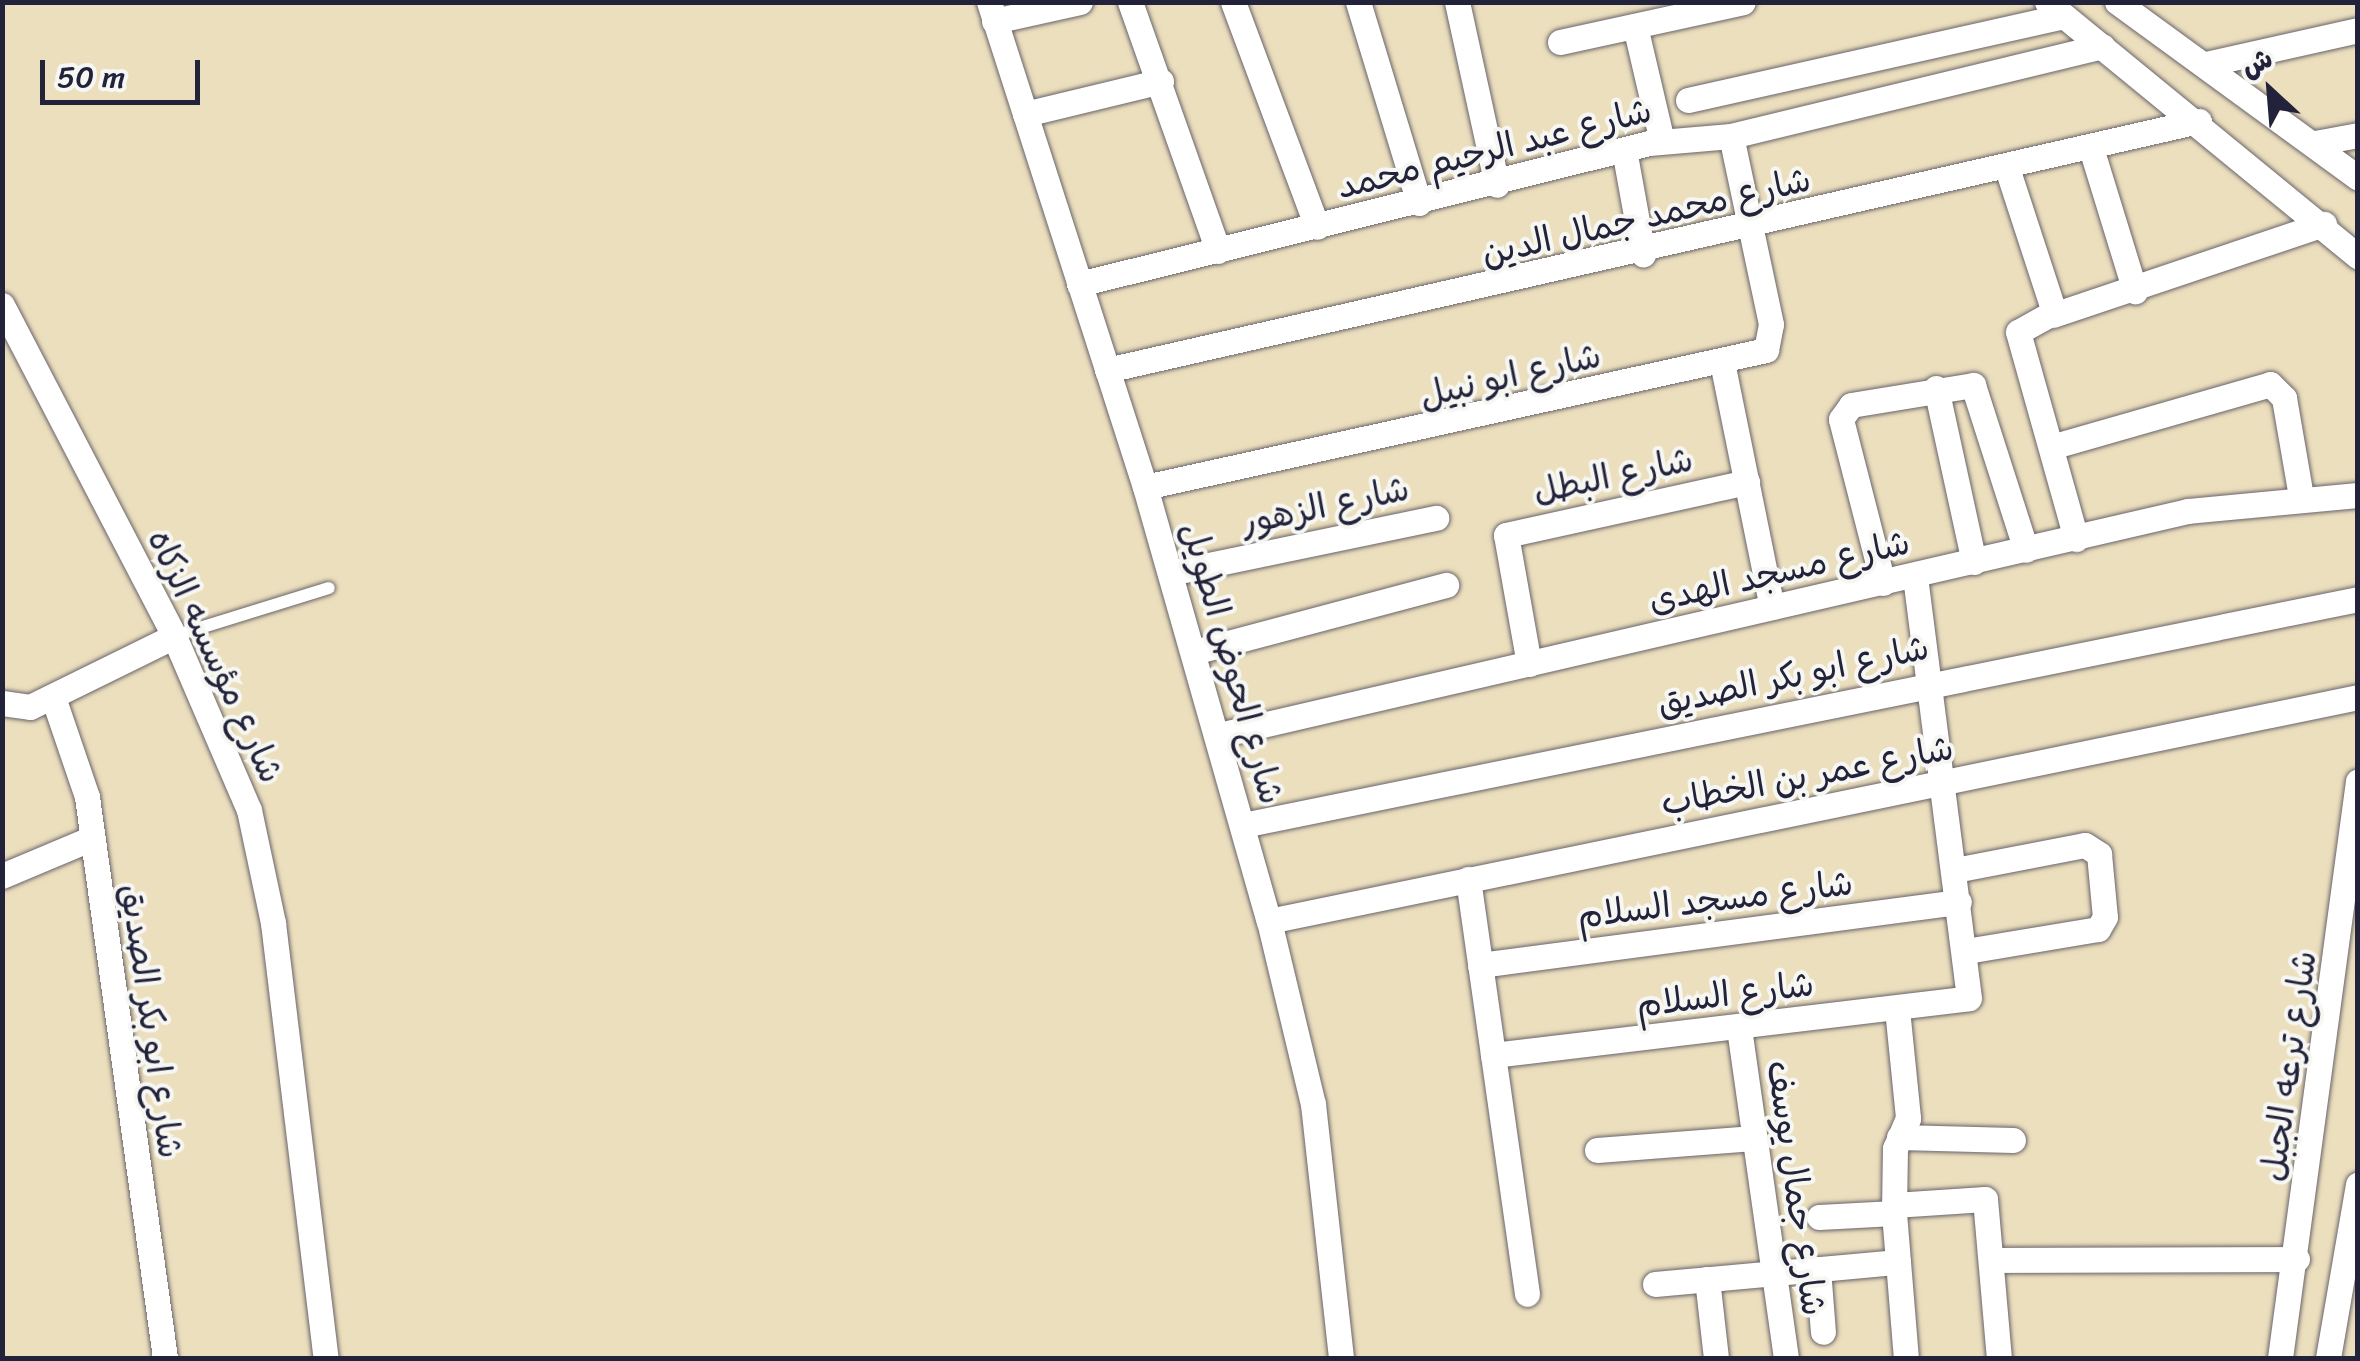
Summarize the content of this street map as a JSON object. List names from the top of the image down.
{
  "streets": {
    "street": [
      "شارع عبد الرحيم محمد",
      "شارع محمد جمال الدين",
      "شارع ابو نبيل",
      "شارع البطل",
      "شارع الزهور",
      "شارع مسجد الهدى",
      "شارع مؤسسه الزكاه",
      "شارع الحوض الطويل",
      "شارع ابو بكر الصديق",
      "شارع عمر بن الخطاب",
      "شارع مسجد السلام",
      "شارع السلام",
      "شارع ترعه الجبل",
      "شارع جمال يوسف"
    ]
  },
  "crossings": [
    ["شارع عبد الرحيم محمد", "شارع الحوض الطويل"],
    ["شارع محمد جمال الدين", "شارع ابو نبيل"],
    ["شارع محمد جمال الدين", "شارع الحوض الطويل"],
    ["شارع ابو نبيل", "شارع الحوض الطويل"],
    ["شارع البطل", "شارع مسجد الهدى"],
    ["شارع الزهور", "شارع الحوض الطويل"],
    ["شارع مسجد الهدى", "شارع الحوض الطويل"],
    ["شارع الحوض الطويل", "شارع ابو بكر الصديق"],
    ["شارع الحوض الطويل", "شارع عمر بن الخطاب"],
    ["شارع السلام", "شارع جمال يوسف"]
  ],
  "scale_bar": "50 m",
  "north": "top left"
}
